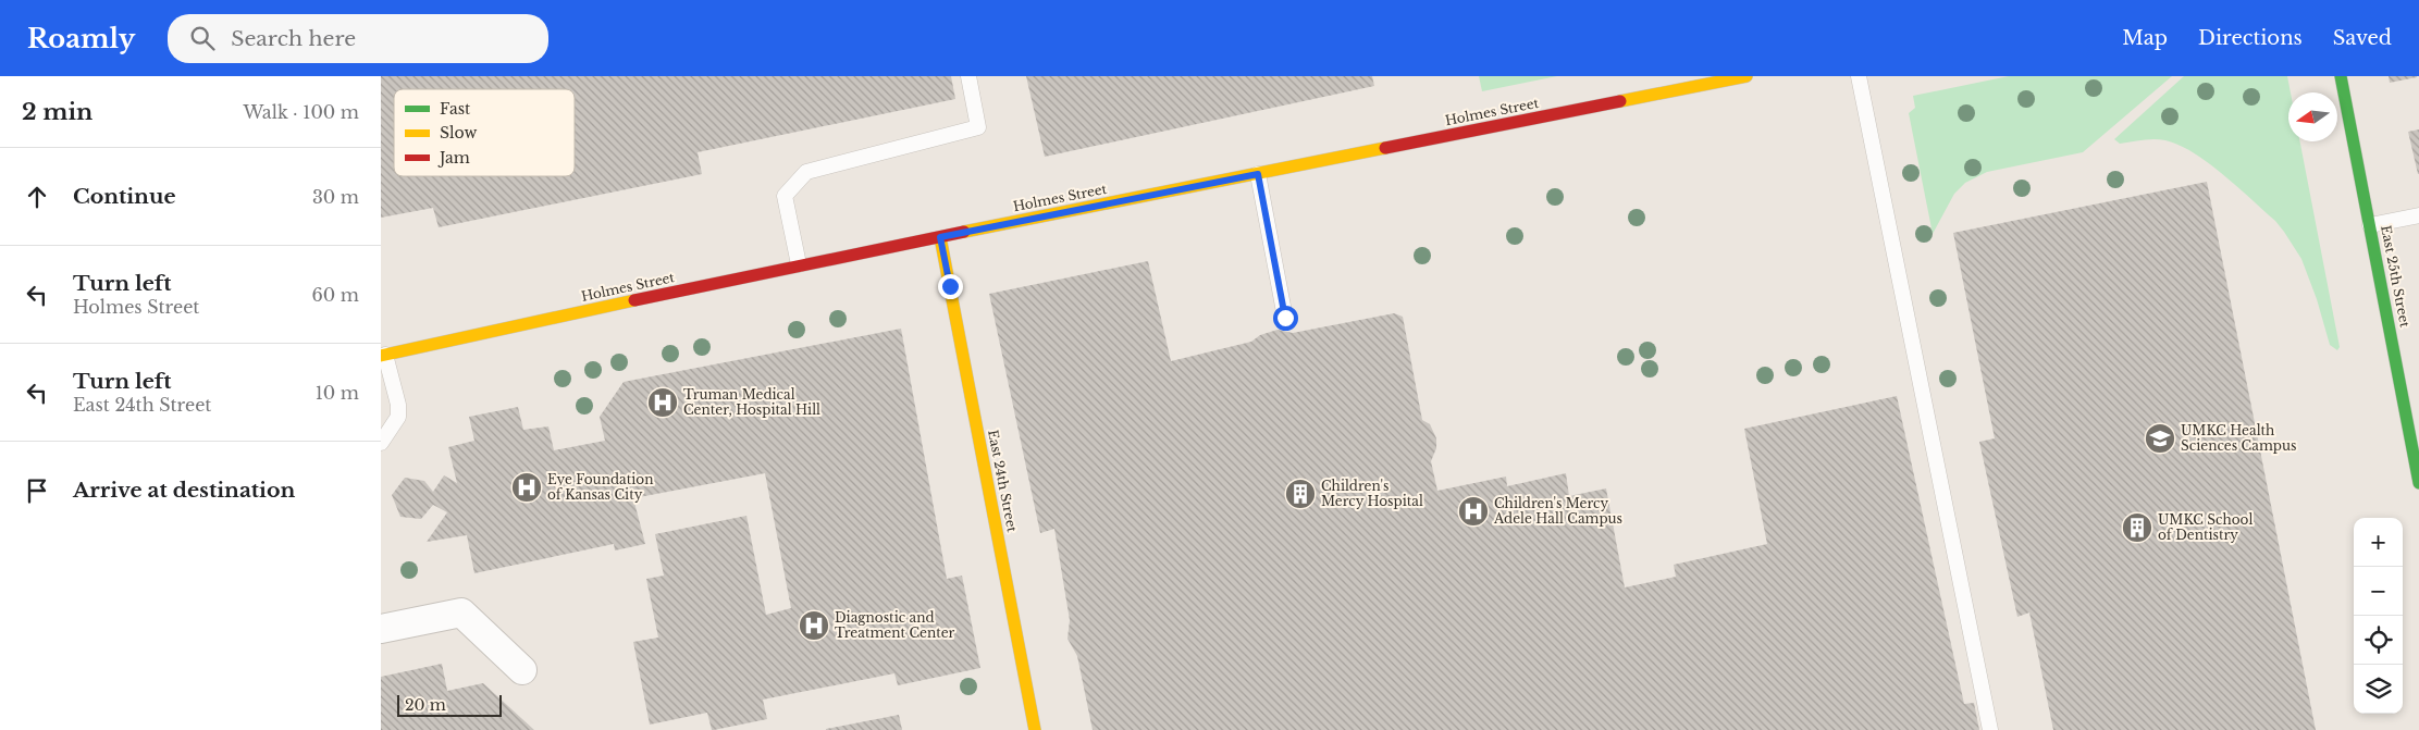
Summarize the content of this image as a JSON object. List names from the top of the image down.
{
  "streets": {
    "street": ["Holmes Street", "East 25th Street", "East 24th Street"]
  },
  "crossings": [
    ["Holmes Street", "East 24th Street"]
  ],
  "places": {
    "hospital": [
      "Truman Medical Center, Hospital Hill",
      "Eye Foundation of Kansas City",
      "Children's Mercy Adele Hall Campus",
      "Diagnostic and Treatment Center"
    ],
    "school or university": ["UMKC Health Sciences Campus"],
    "building": ["Children's Mercy Hospital", "UMKC School of Dentistry"]
  },
  "legend": ["Fast", "Slow", "Jam"],
  "scale_bar": "20 m",
  "north": "left",
  "page": {
    "header": "Roamly",
    "search": "Search here",
    "nav": ["Map", "Directions", "Saved"],
    "heading": ["2 min", "Walk · 100 m"],
    "list": [
      ["Continue", "30 m"],
      ["Turn left", "Holmes Street", "60 m"],
      ["Turn left", "East 24th Street", "10 m"],
      "Arrive at destination"
    ],
    "map_buttons": ["+", "−"],
    "scale": "20 m"
  }
}
